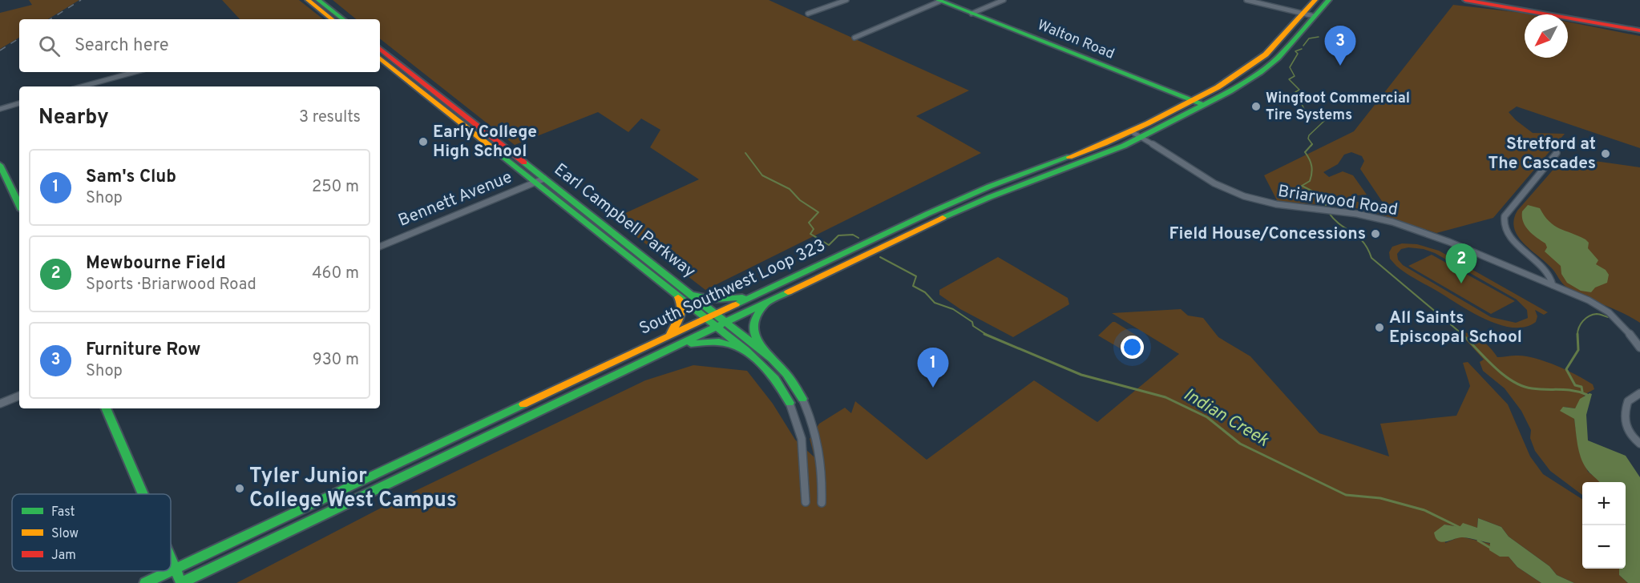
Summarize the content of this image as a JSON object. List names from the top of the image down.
{
  "streets": {
    "main road": ["Walton Road", "Earl Campbell Parkway", "South Southwest Loop 323"],
    "street": ["Bennett Avenue", "Briarwood Road"]
  },
  "crossings": [
    ["Walton Road", "South Southwest Loop 323"],
    ["Bennett Avenue", "Earl Campbell Parkway"],
    ["Briarwood Road", "South Southwest Loop 323"],
    ["Earl Campbell Parkway", "South Southwest Loop 323"]
  ],
  "water": ["Indian Creek"],
  "places": [
    "Wingfoot Commercial Tire Systems",
    "Early College High School",
    "Stretford at The Cascades",
    "Field House/Concessions",
    "All Saints Episcopal School",
    "Tyler Junior College West Campus"
  ],
  "legend": ["Fast", "Slow", "Jam"],
  "north": "bottom left",
  "page": {
    "search": "Search here",
    "pins": ["3", "2", "1"],
    "heading": ["Nearby", "3 results"],
    "list": [
      {
        "mark": "1",
        "name": "Sam's Club",
        "note": "Shop",
        "value": "250 m"
      },
      {
        "mark": "2",
        "name": "Mewbourne Field",
        "note": "Sports · Briarwood Road",
        "value": "460 m"
      },
      {
        "mark": "3",
        "name": "Furniture Row",
        "note": "Shop",
        "value": "930 m"
      }
    ],
    "map_buttons": ["+", "−"]
  }
}
